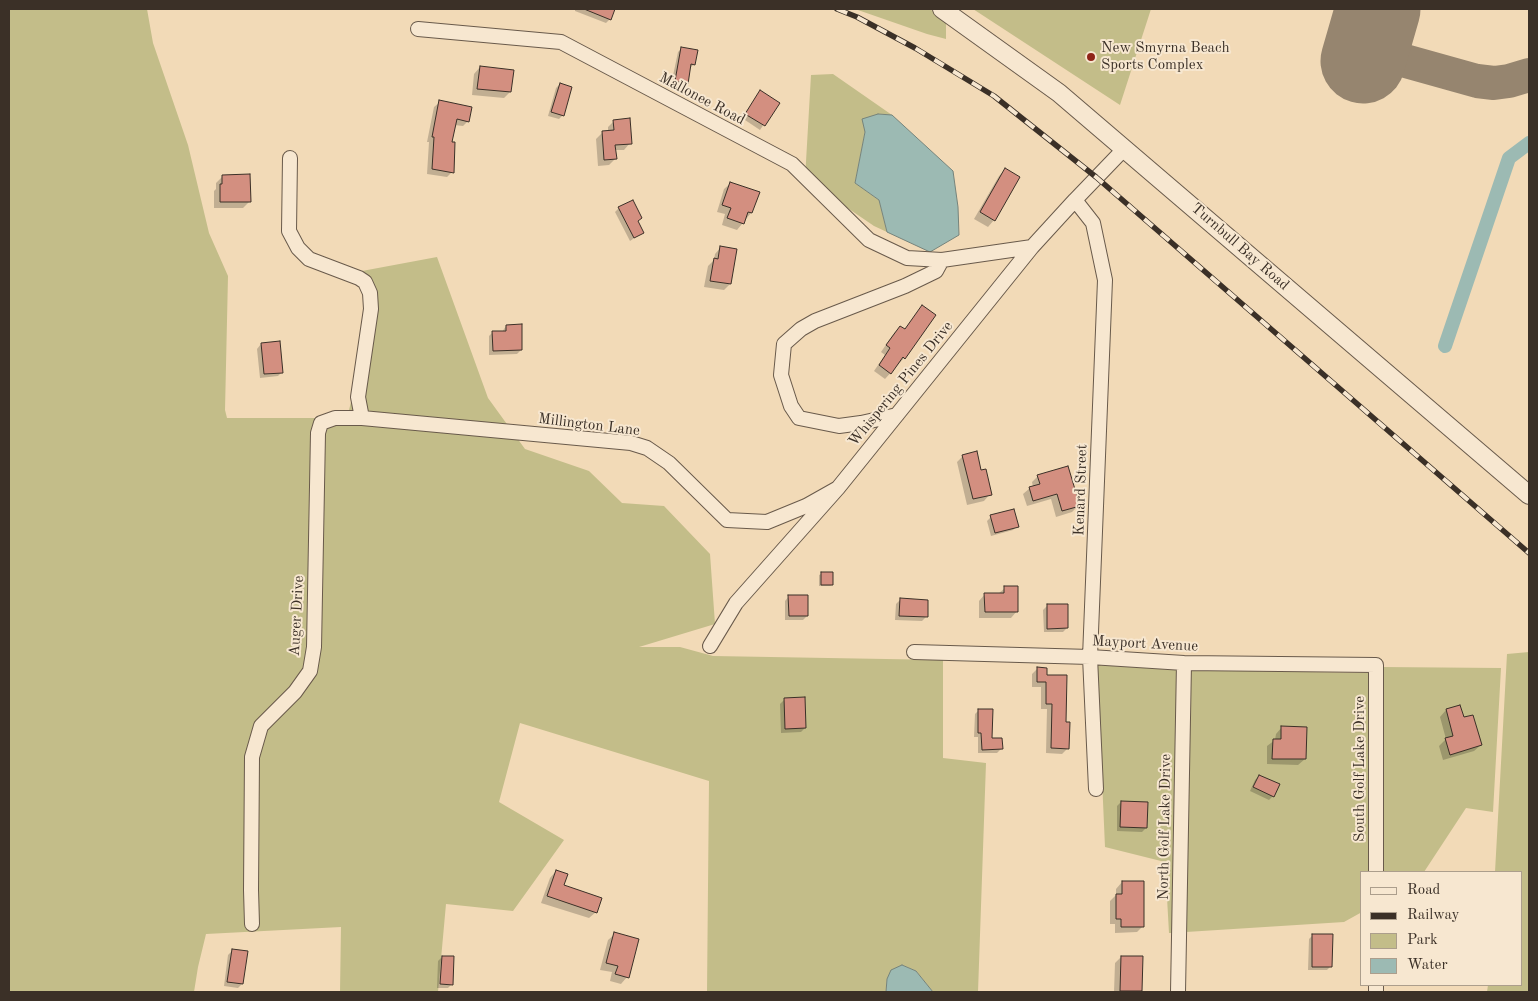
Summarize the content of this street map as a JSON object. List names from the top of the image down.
{
  "streets": {
    "street": [
      "Mallonee Road",
      "Turnbull Bay Road",
      "Whispering Pines Drive",
      "Millington Lane",
      "Kenard Street",
      "Auger Drive",
      "Mayport Avenue",
      "South Golf Lake Drive",
      "North Golf Lake Drive"
    ]
  },
  "crossings": [
    ["Mallonee Road", "Whispering Pines Drive"],
    ["Turnbull Bay Road", "Whispering Pines Drive"],
    ["Whispering Pines Drive", "Millington Lane"],
    ["Whispering Pines Drive", "Kenard Street"],
    ["Millington Lane", "Auger Drive"],
    ["Kenard Street", "Mayport Avenue"],
    ["Mayport Avenue", "South Golf Lake Drive"],
    ["Mayport Avenue", "North Golf Lake Drive"]
  ],
  "places": ["New Smyrna Beach Sports Complex"],
  "legend": [
    "Road",
    "Railway",
    "Park",
    "Water"
  ]
}
